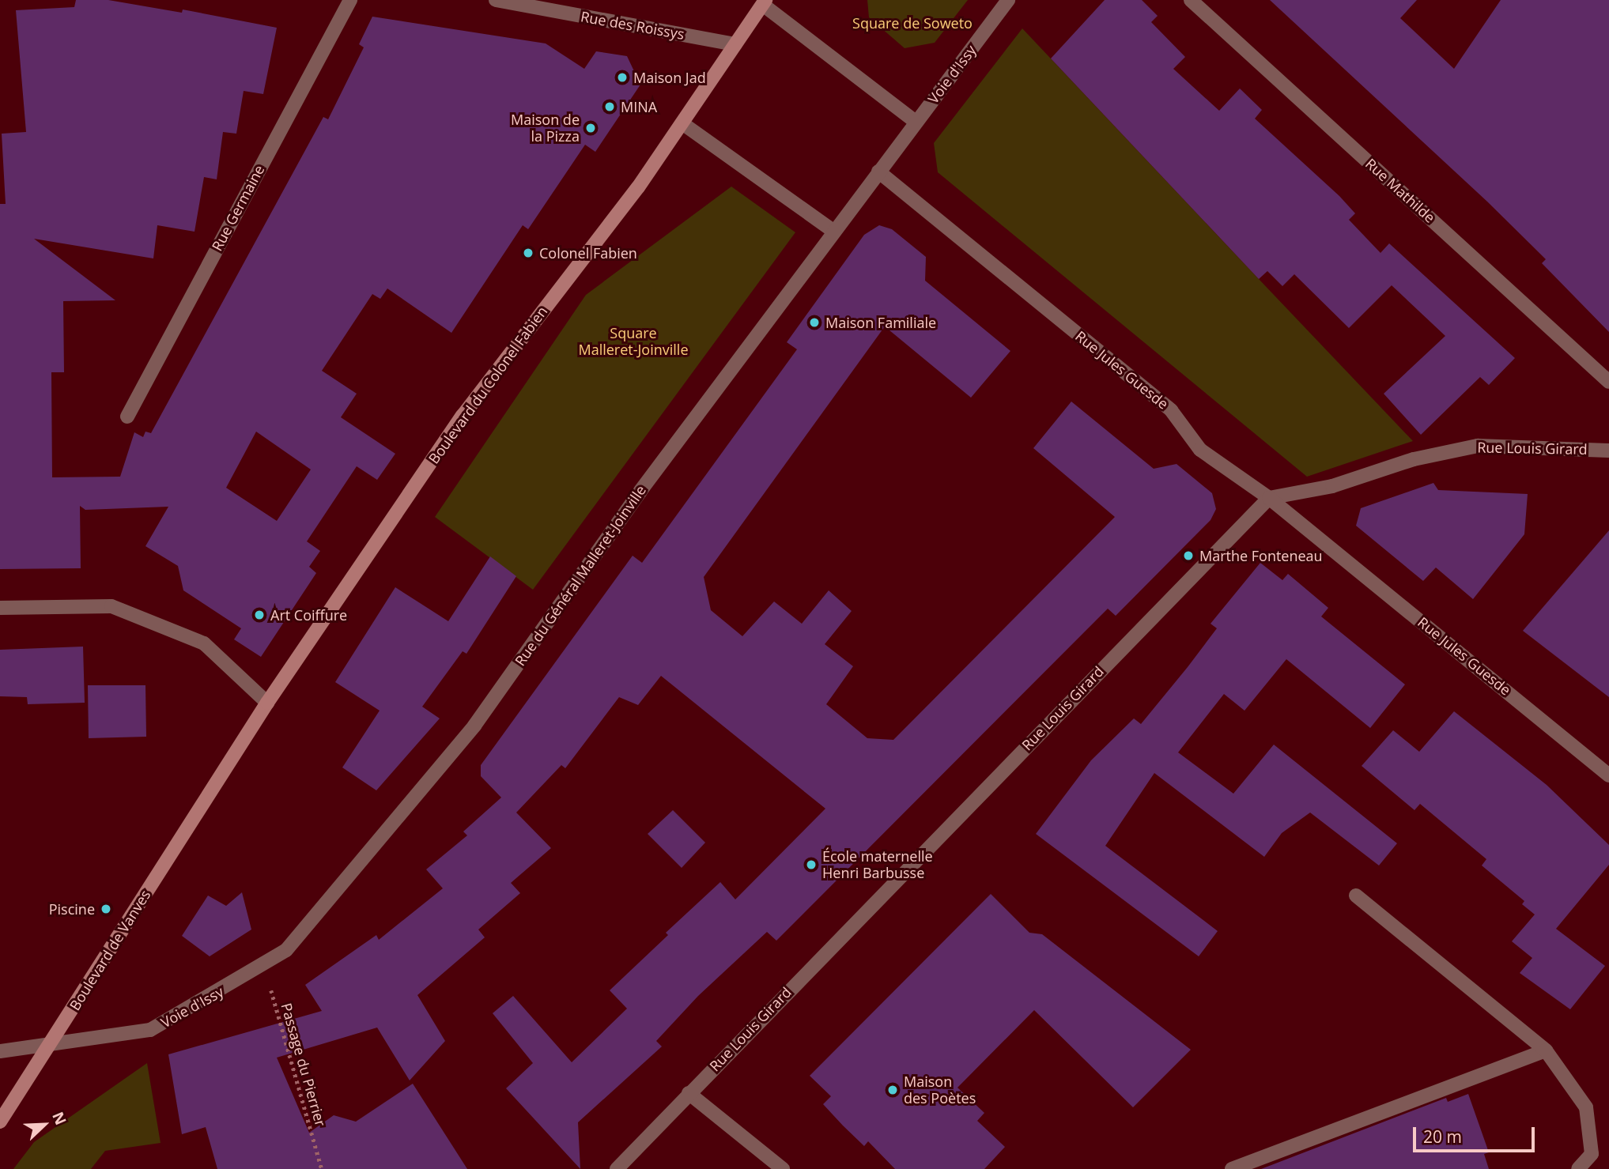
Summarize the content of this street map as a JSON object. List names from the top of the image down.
{
  "streets": {
    "main road": ["Boulevard du Colonel Fabien", "Boulevard de Vanves"],
    "street": [
      "Rue des Roissys",
      "Voie d'Issy",
      "Rue Mathilde",
      "Rue Germaine",
      "Rue Jules Guesde",
      "Rue Louis Girard",
      "Rue du Général Malleret-Joinville"
    ],
    "path": ["Passage du Pierrier"]
  },
  "crossings": [
    ["Rue des Roissys", "Boulevard du Colonel Fabien"],
    ["Voie d'Issy", "Rue du Général Malleret-Joinville"],
    ["Voie d'Issy", "Boulevard de Vanves"],
    ["Voie d'Issy", "Passage du Pierrier"],
    ["Rue Jules Guesde", "Rue Louis Girard"],
    ["Rue Jules Guesde", "Rue du Général Malleret-Joinville"],
    ["Boulevard du Colonel Fabien", "Boulevard de Vanves"],
    ["Rue du Général Malleret-Joinville", "Passage du Pierrier"]
  ],
  "parks": ["Square de Soweto", "Square Malleret-Joinville"],
  "places": [
    "Maison Jad",
    "MINA",
    "Maison de la Pizza",
    "Colonel Fabien",
    "Maison Familiale",
    "Marthe Fonteneau",
    "Art Coiffure",
    "École maternelle Henri Barbusse",
    "Piscine",
    "Maison des Poètes"
  ],
  "scale_bar": "20 m",
  "north": "top right"
}
